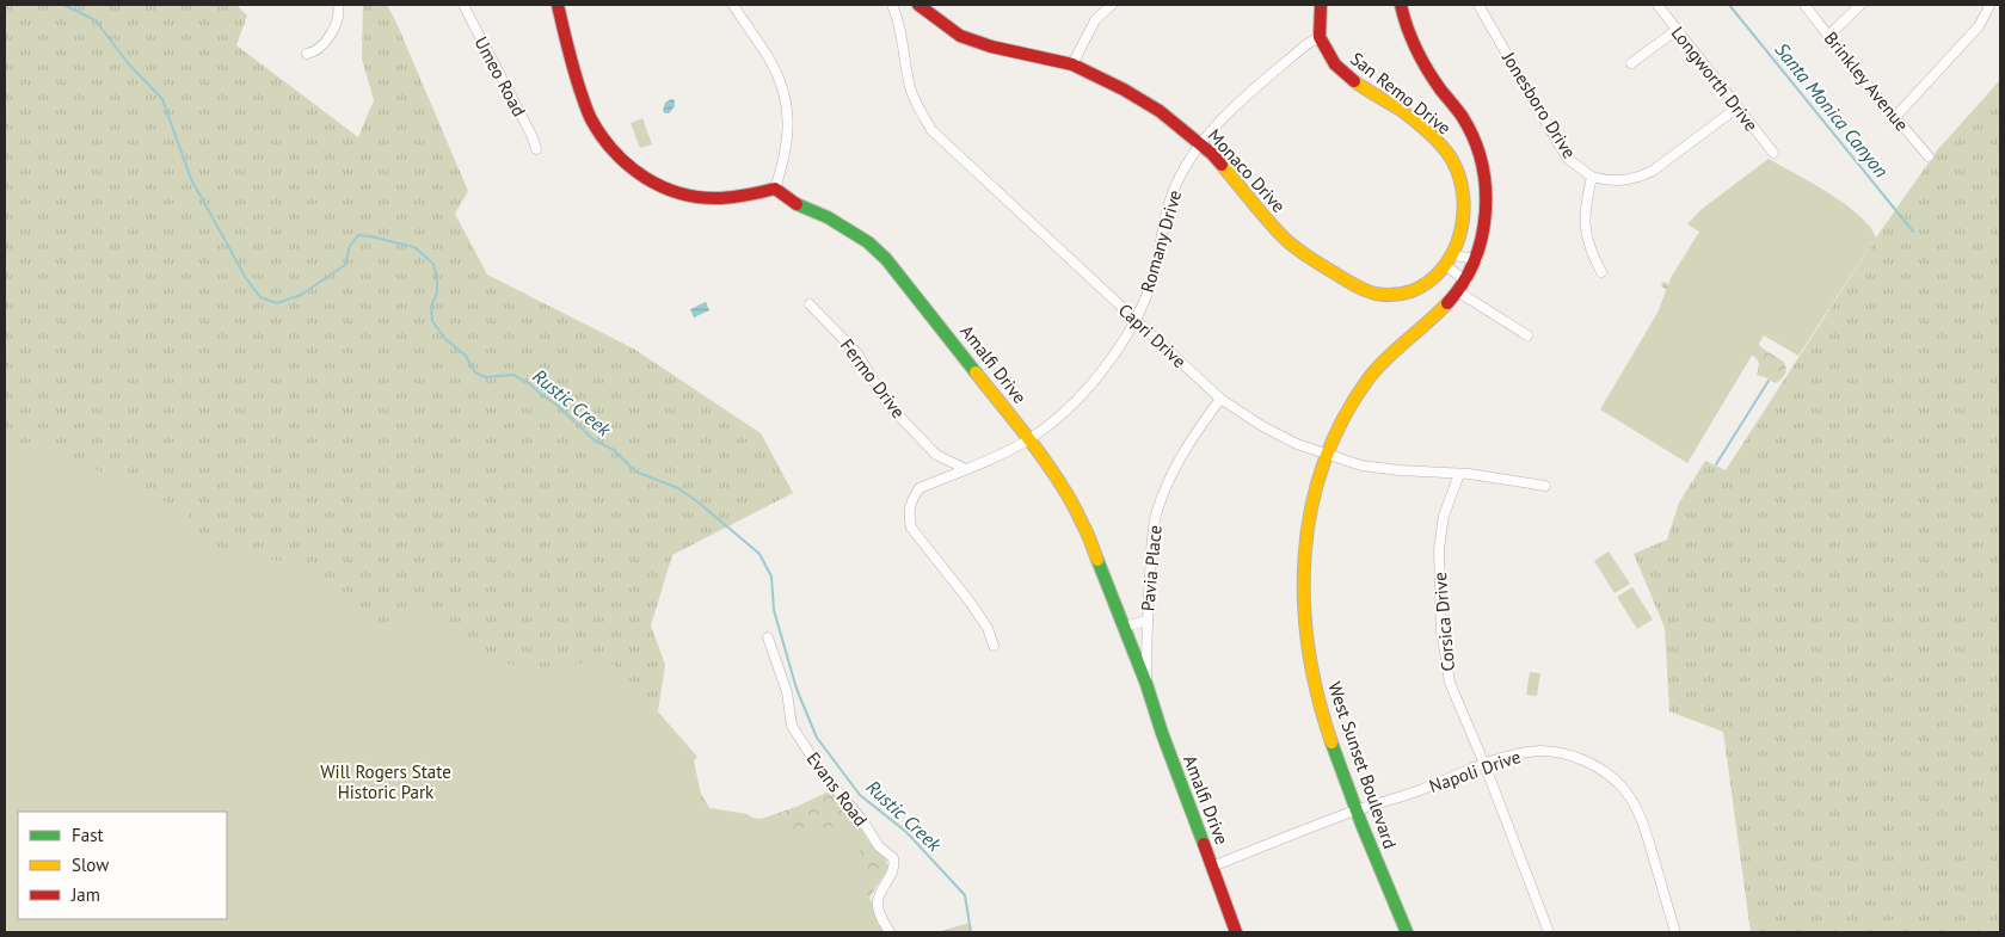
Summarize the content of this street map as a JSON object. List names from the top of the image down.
{
  "streets": {
    "street": [
      "Umeo Road",
      "Longworth Drive",
      "Brinkley Avenue",
      "San Remo Drive",
      "Jonesboro Drive",
      "Monaco Drive",
      "Romany Drive",
      "Capri Drive",
      "Amalfi Drive",
      "Fermo Drive",
      "Pavia Place",
      "Corsica Drive",
      "West Sunset Boulevard",
      "Napoli Drive",
      "Evans Road"
    ]
  },
  "crossings": [
    ["San Remo Drive", "Monaco Drive"],
    ["San Remo Drive", "Romany Drive"],
    ["Monaco Drive", "Romany Drive"],
    ["Romany Drive", "Capri Drive"],
    ["Romany Drive", "Amalfi Drive"],
    ["Romany Drive", "Fermo Drive"],
    ["Capri Drive", "Pavia Place"],
    ["Capri Drive", "Corsica Drive"],
    ["Capri Drive", "West Sunset Boulevard"],
    ["Amalfi Drive", "Pavia Place"],
    ["Amalfi Drive", "Napoli Drive"],
    ["Corsica Drive", "Napoli Drive"],
    ["West Sunset Boulevard", "Napoli Drive"]
  ],
  "water": ["Santa Monica Canyon", "Rustic Creek"],
  "parks": ["Will Rogers State Historic Park"],
  "legend": ["Fast", "Slow", "Jam"]
}
